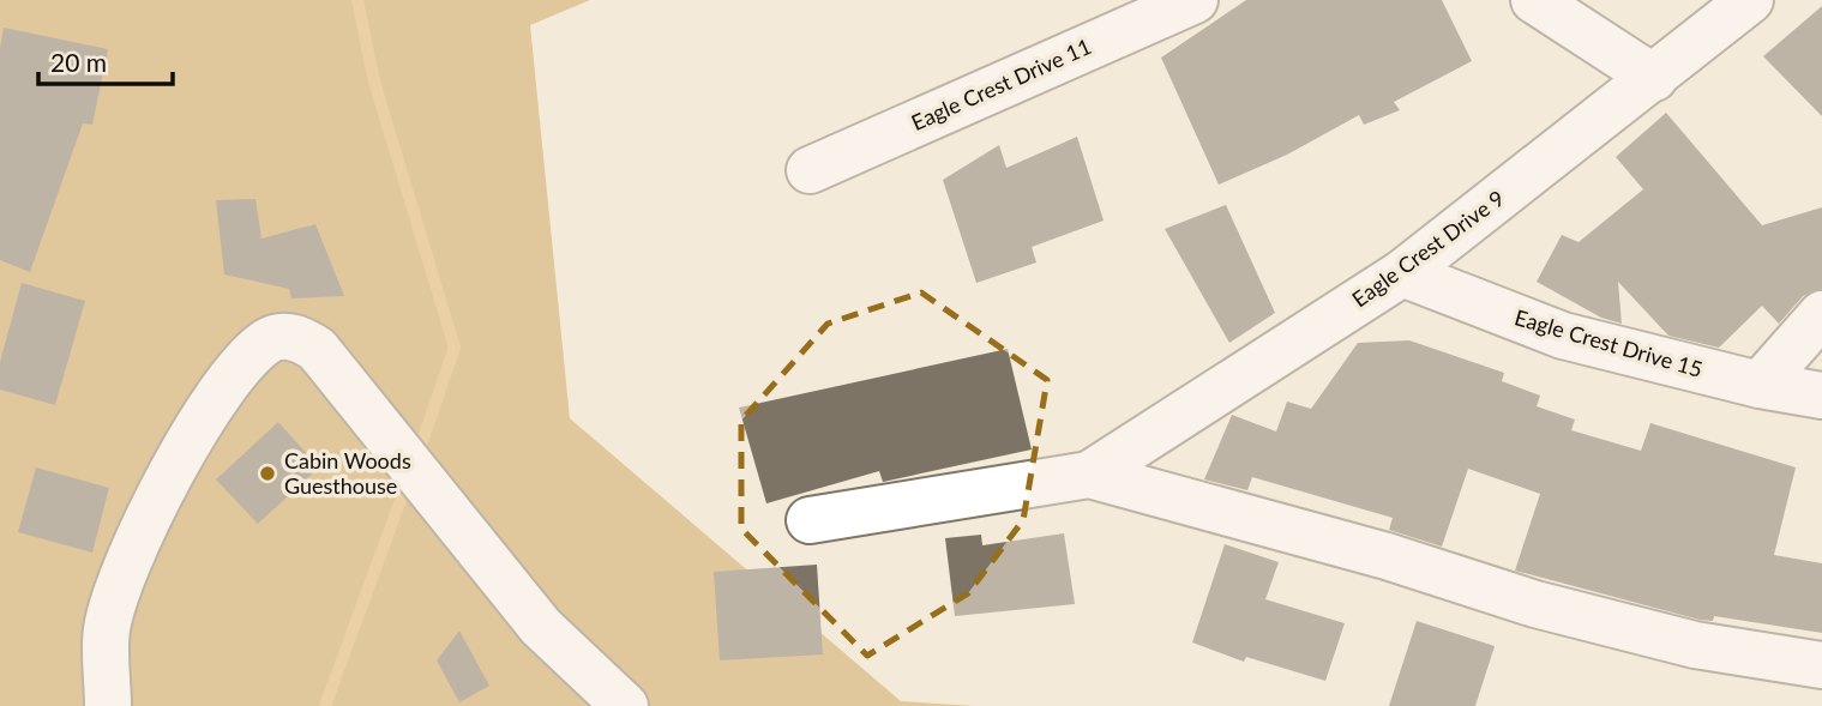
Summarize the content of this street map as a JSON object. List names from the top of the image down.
{
  "streets": {
    "street": ["Eagle Crest Drive 11", "Eagle Crest Drive 9", "Eagle Crest Drive 15"]
  },
  "crossings": [
    ["Eagle Crest Drive 9", "Eagle Crest Drive 15"]
  ],
  "places": ["Cabin Woods Guesthouse"],
  "scale_bar": "20 m"
}
